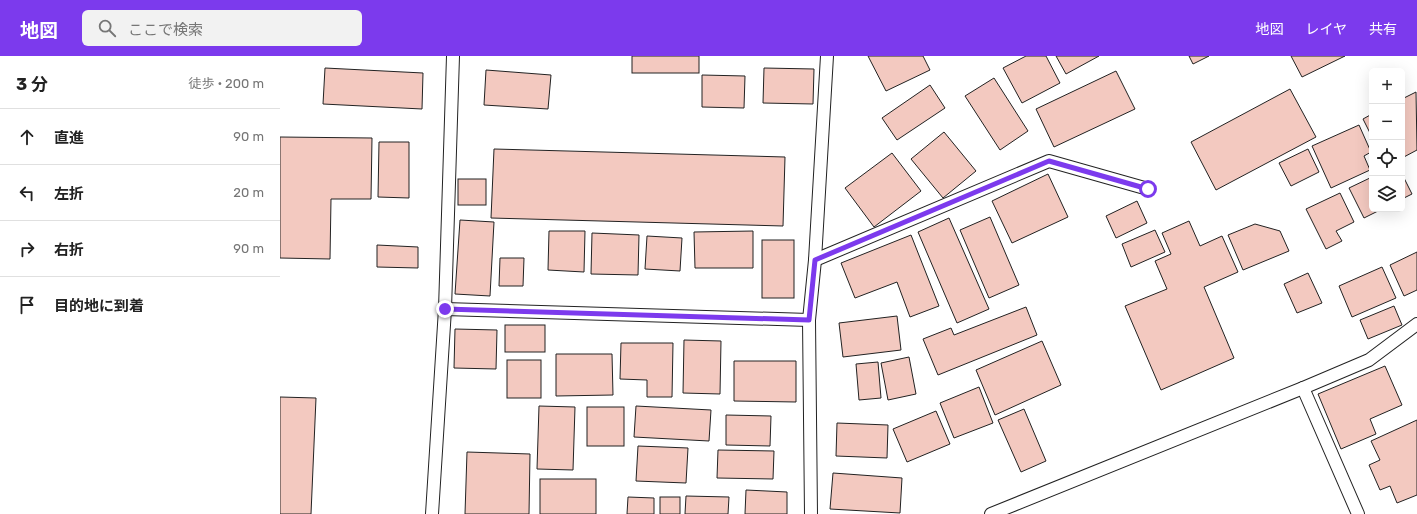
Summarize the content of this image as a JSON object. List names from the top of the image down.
{
  "page": {
    "header": "地図",
    "search": "ここで検索",
    "nav": ["地図", "レイヤ", "共有"],
    "heading": ["3 分", "徒歩 · 200 m"],
    "map_buttons": ["+", "−"],
    "list": [
      ["直進", "90 m"],
      ["左折", "20 m"],
      ["右折", "90 m"],
      "目的地に到着"
    ]
  }
}
